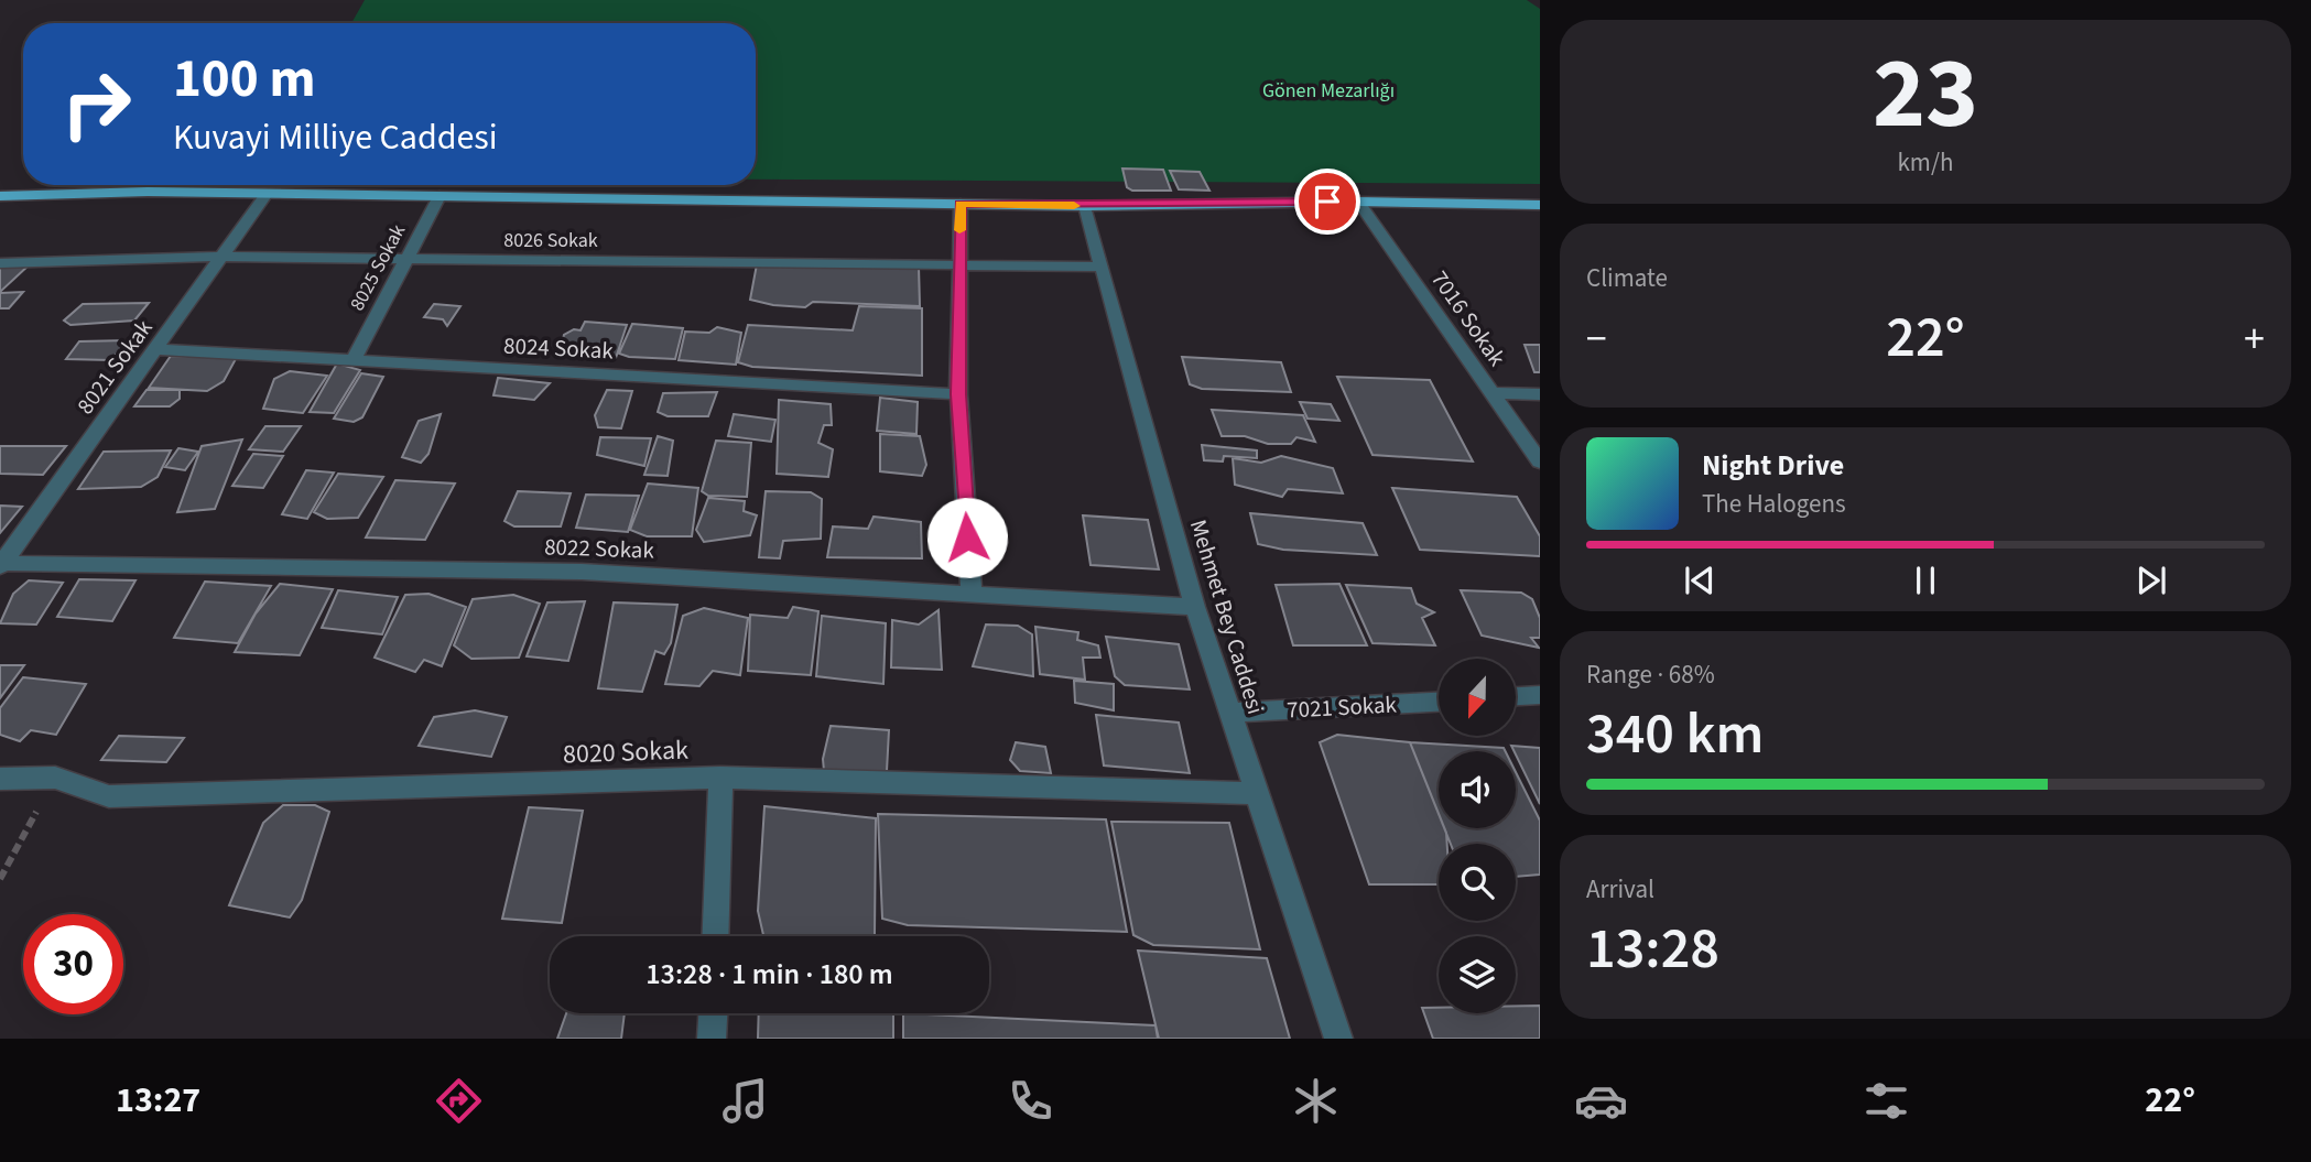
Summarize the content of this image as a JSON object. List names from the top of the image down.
{
  "streets": {
    "street": [
      "8026 Sokak",
      "8025 Sokak",
      "7016 Sokak",
      "8024 Sokak",
      "8021 Sokak",
      "8022 Sokak",
      "Mehmet Bey Caddesi",
      "7021 Sokak",
      "8020 Sokak"
    ]
  },
  "crossings": [
    ["8026 Sokak", "8025 Sokak"],
    ["8026 Sokak", "8021 Sokak"],
    ["8026 Sokak", "Mehmet Bey Caddesi"],
    ["8025 Sokak", "8024 Sokak"],
    ["8024 Sokak", "8021 Sokak"],
    ["8021 Sokak", "8022 Sokak"],
    ["8022 Sokak", "Mehmet Bey Caddesi"],
    ["Mehmet Bey Caddesi", "7021 Sokak"],
    ["Mehmet Bey Caddesi", "8020 Sokak"]
  ],
  "parks": ["Gönen Mezarlığı"],
  "north": "bottom",
  "page": {
    "tile": [
      ["23", "km/h"],
      "Climate",
      ["Range · 68%", "340 km"],
      ["Arrival", "13:28"]
    ],
    "turn": ["100 m", "Kuvayi Milliye Caddesi"],
    "heat": ["−", "22°", "+"],
    "song": ["Night Drive", "The Halogens"],
    "limit": "30",
    "trip": "13:28 · 1 min · 180 m",
    "tabs": ["13:27", "22°"]
  }
}
